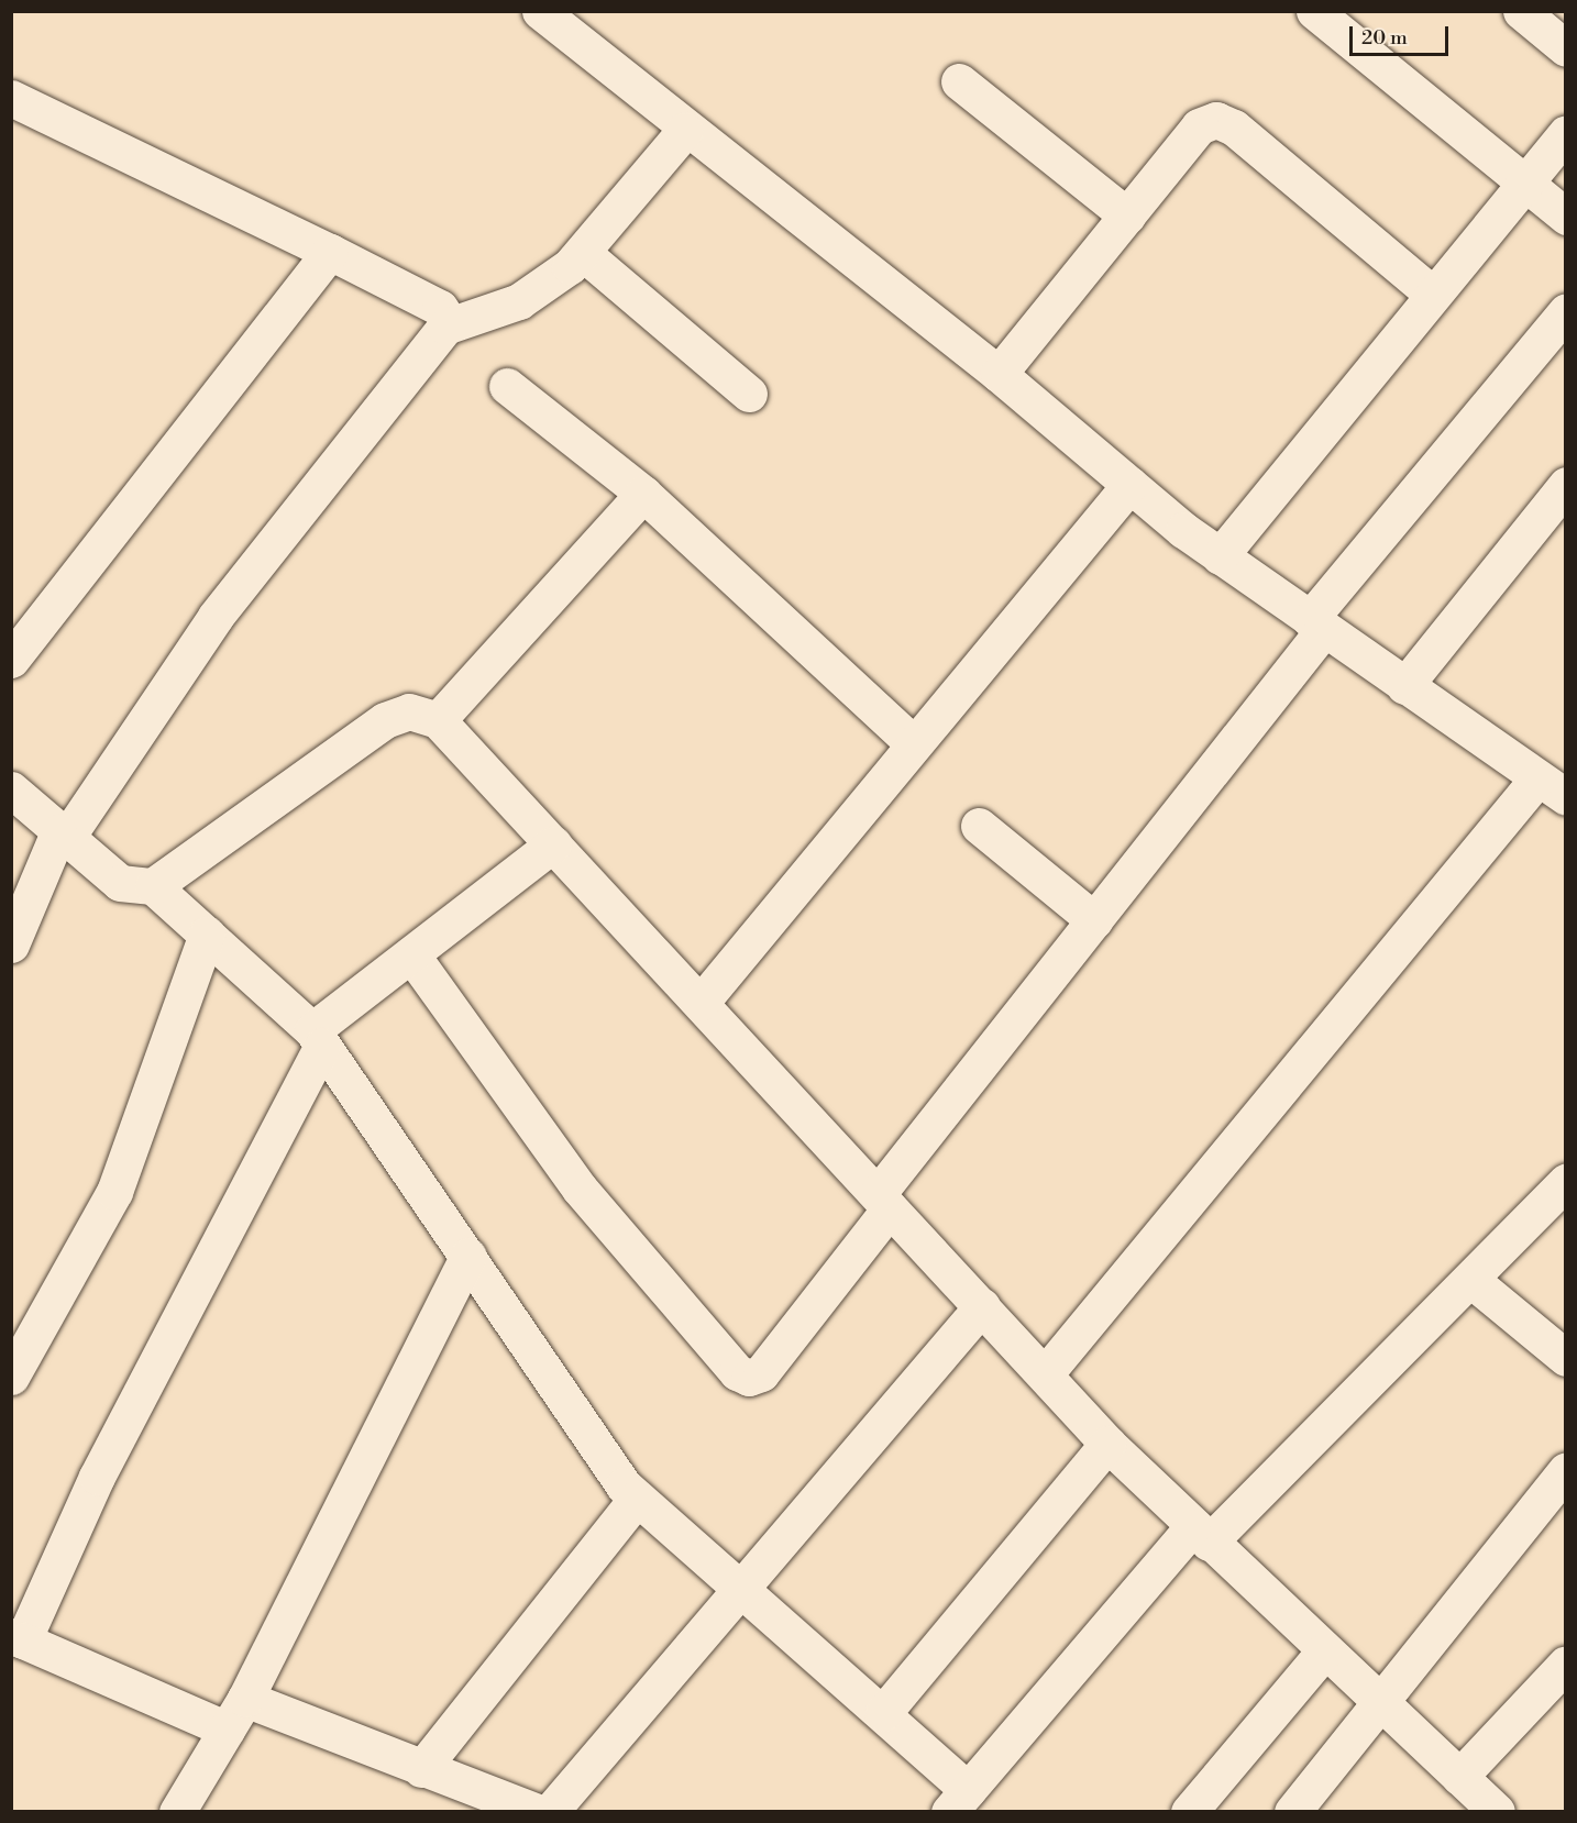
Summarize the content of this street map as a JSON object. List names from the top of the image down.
{
  "scale_bar": "20 m"
}
